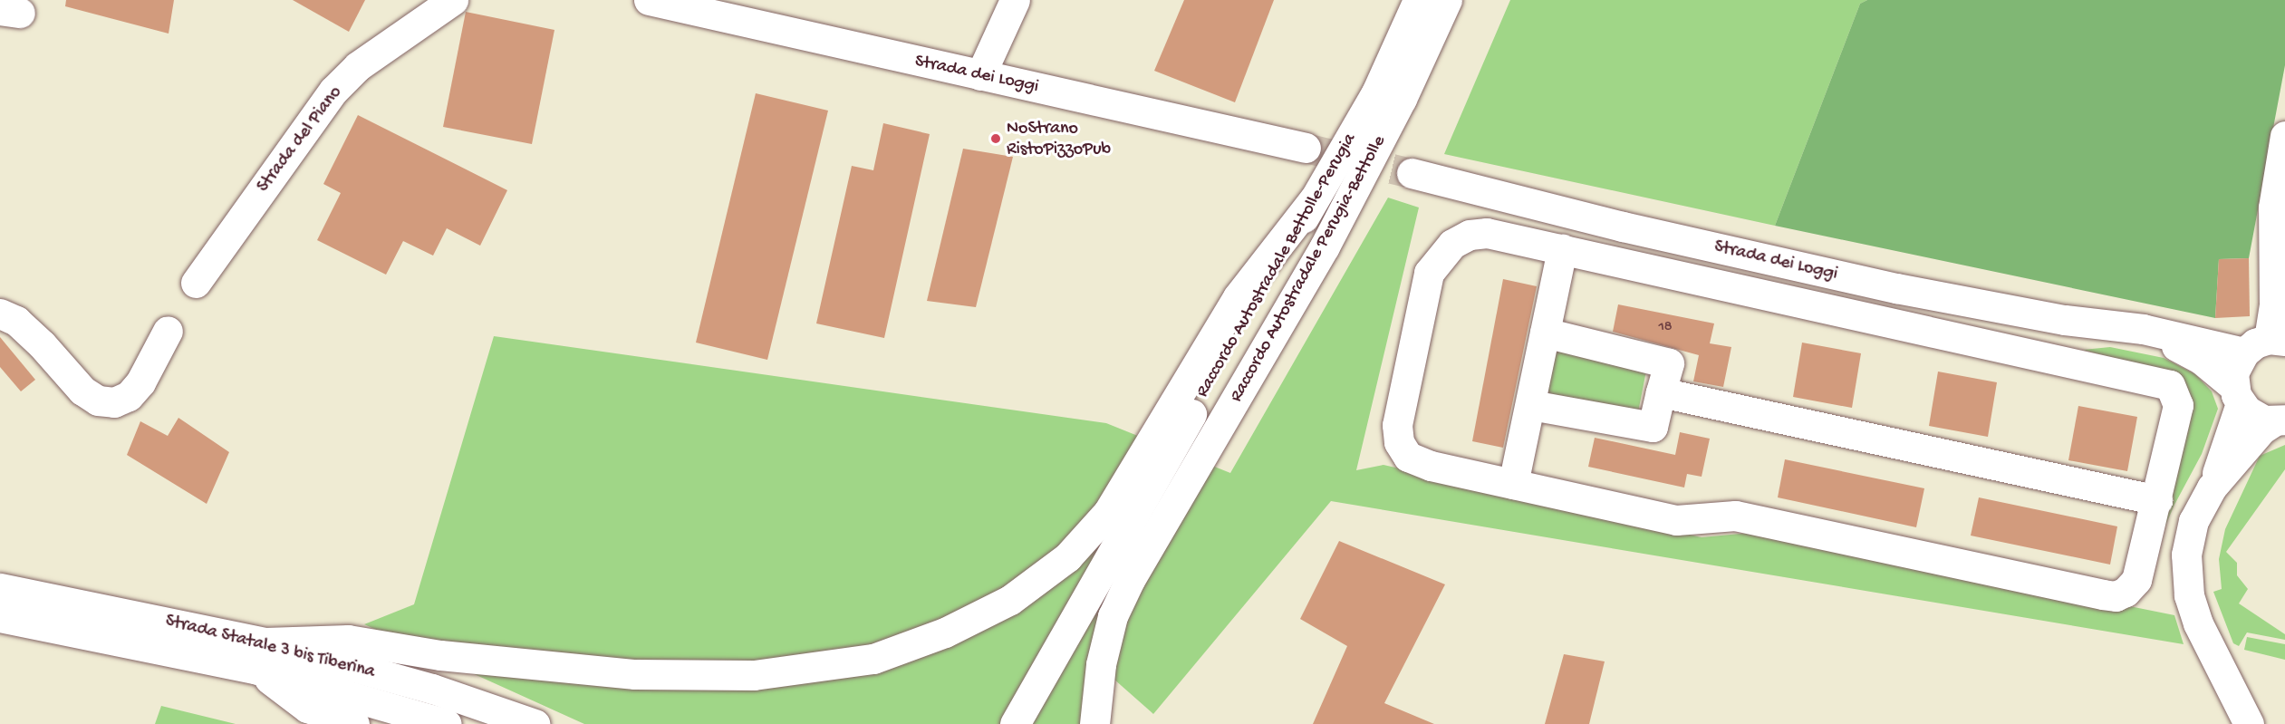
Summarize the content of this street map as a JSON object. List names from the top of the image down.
{
  "streets": {
    "main road": [
      "Strada dei Loggi",
      "Strada del Piano",
      "Raccordo Autostradale Bettolle-Perugia",
      "Raccordo Autostradale Perugia-Bettolle",
      "Strada Statale 3 bis Tiberina"
    ]
  },
  "places": ["NoStrano RistoPizzoPub"],
  "house_numbers": ["18"]
}
